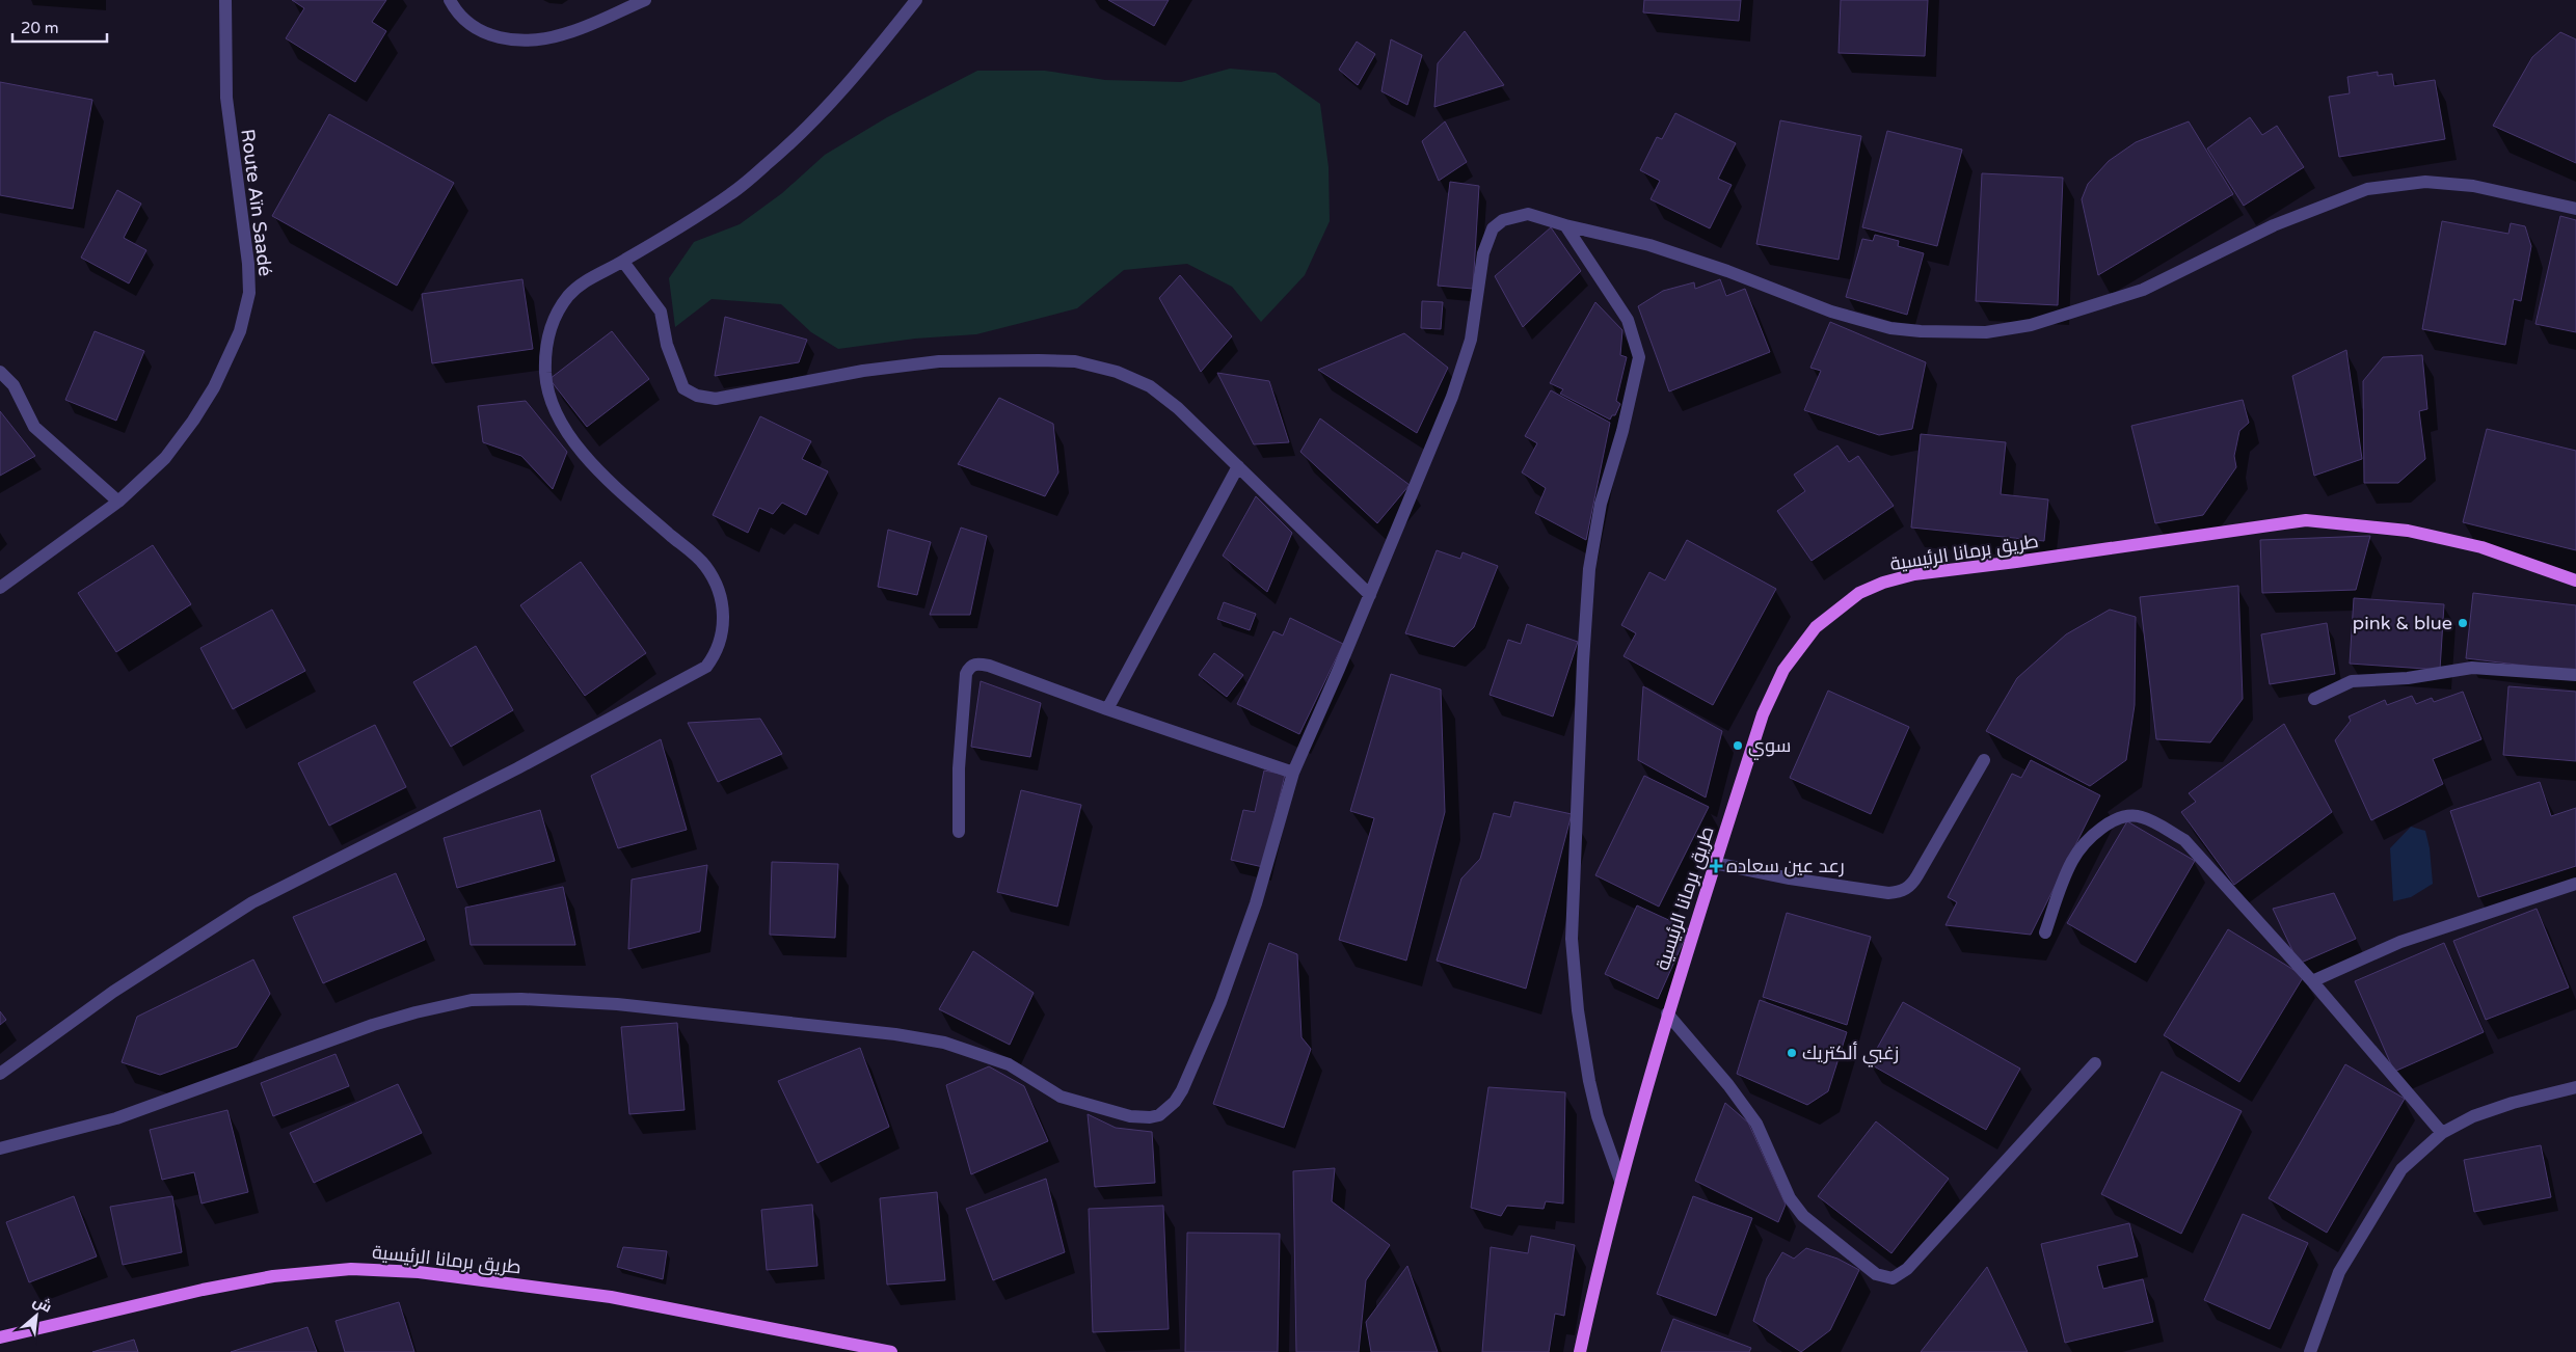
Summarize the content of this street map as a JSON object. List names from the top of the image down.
{
  "streets": {
    "main road": ["طريق برمانا الرئيسية"],
    "street": ["Route Aïn Saadé"]
  },
  "places": {
    "other": ["pink & blue", "سوي", "زغبي ألكتريك"],
    "health": ["رعد عين سعاده"]
  },
  "scale_bar": "20 m",
  "north": "top right"
}
